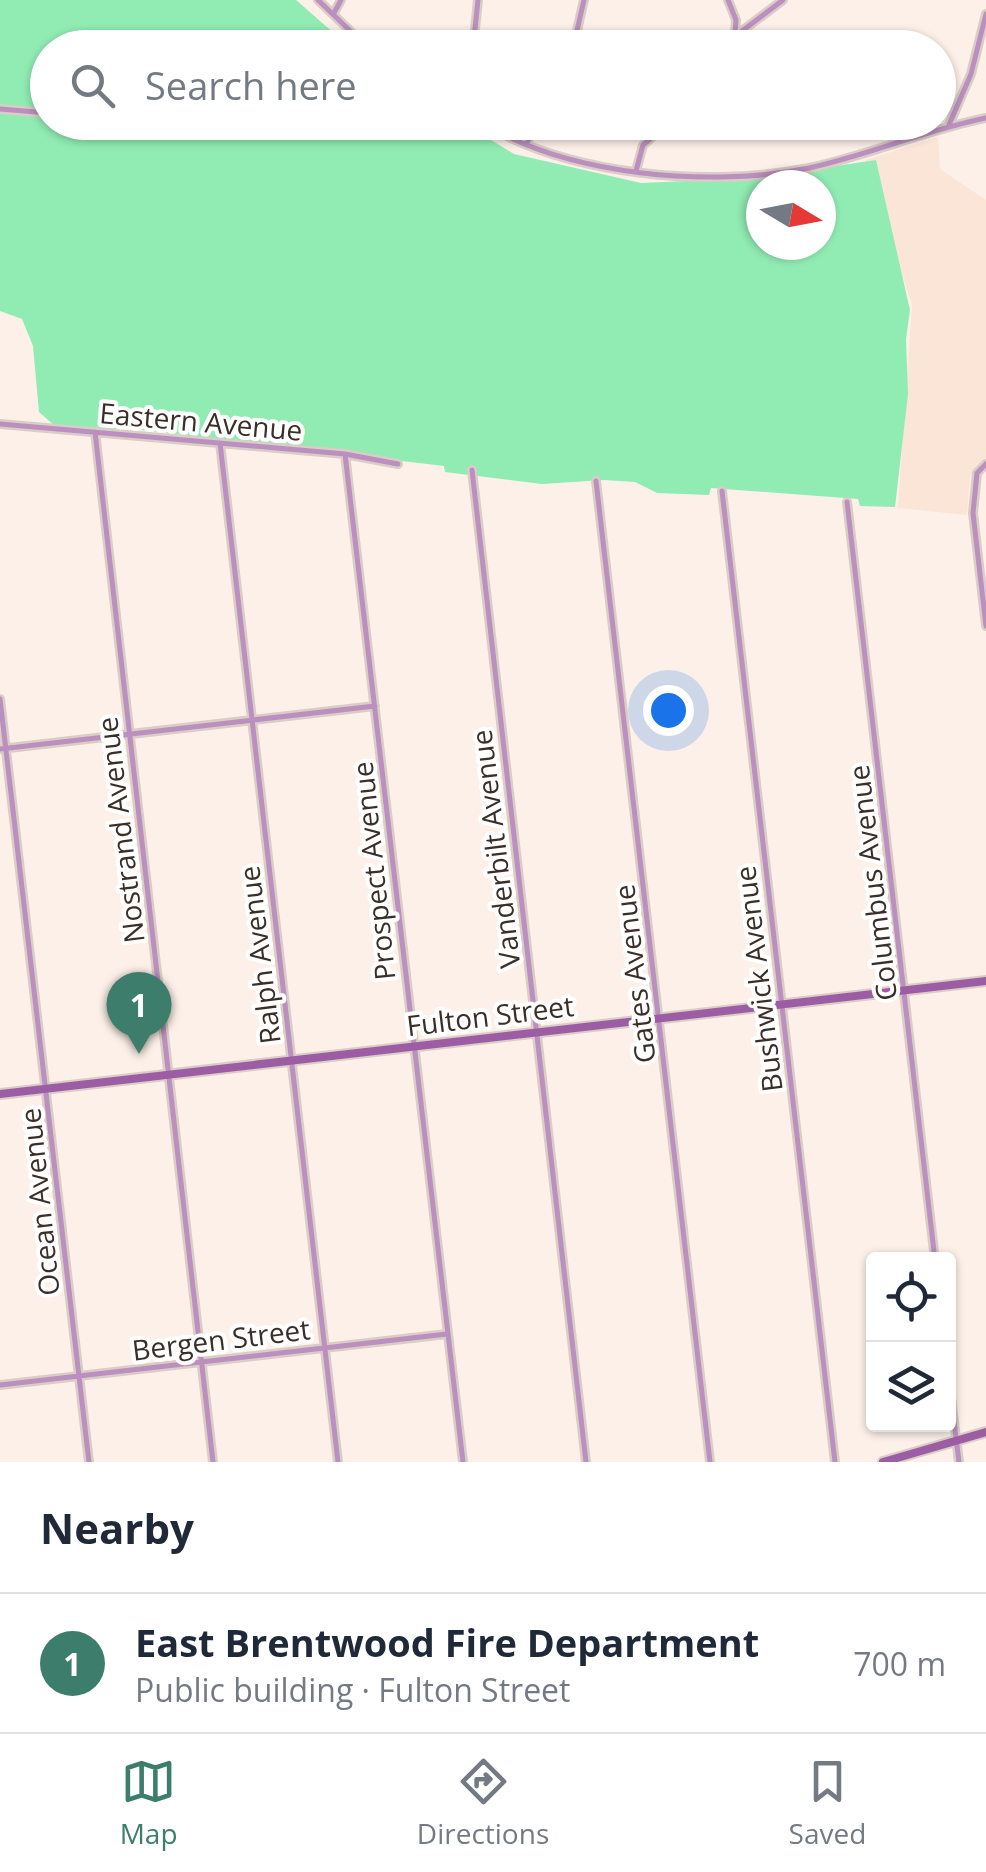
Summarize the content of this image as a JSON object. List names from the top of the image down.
{
  "streets": {
    "street": [
      "Eastern Avenue",
      "Nostrand Avenue",
      "Vanderbilt Avenue",
      "Prospect Avenue",
      "Columbus Avenue",
      "Ralph Avenue",
      "Gates Avenue",
      "Bushwick Avenue",
      "Fulton Street",
      "Ocean Avenue",
      "Bergen Street"
    ]
  },
  "crossings": [
    ["Eastern Avenue", "Nostrand Avenue"],
    ["Eastern Avenue", "Prospect Avenue"],
    ["Eastern Avenue", "Ralph Avenue"],
    ["Nostrand Avenue", "Fulton Street"],
    ["Nostrand Avenue", "Bergen Street"],
    ["Vanderbilt Avenue", "Fulton Street"],
    ["Prospect Avenue", "Fulton Street"],
    ["Prospect Avenue", "Bergen Street"],
    ["Columbus Avenue", "Fulton Street"],
    ["Ralph Avenue", "Fulton Street"],
    ["Ralph Avenue", "Bergen Street"],
    ["Gates Avenue", "Fulton Street"],
    ["Bushwick Avenue", "Fulton Street"],
    ["Fulton Street", "Ocean Avenue"],
    ["Ocean Avenue", "Bergen Street"]
  ],
  "north": "right",
  "page": {
    "search": "Search here",
    "pins": "1",
    "heading": "Nearby",
    "list": [
      {
        "mark": "1",
        "name": "East Brentwood Fire Department",
        "note": "Public building · Fulton Street",
        "value": "700 m"
      }
    ],
    "nav": ["Map", "Directions", "Saved"]
  }
}
